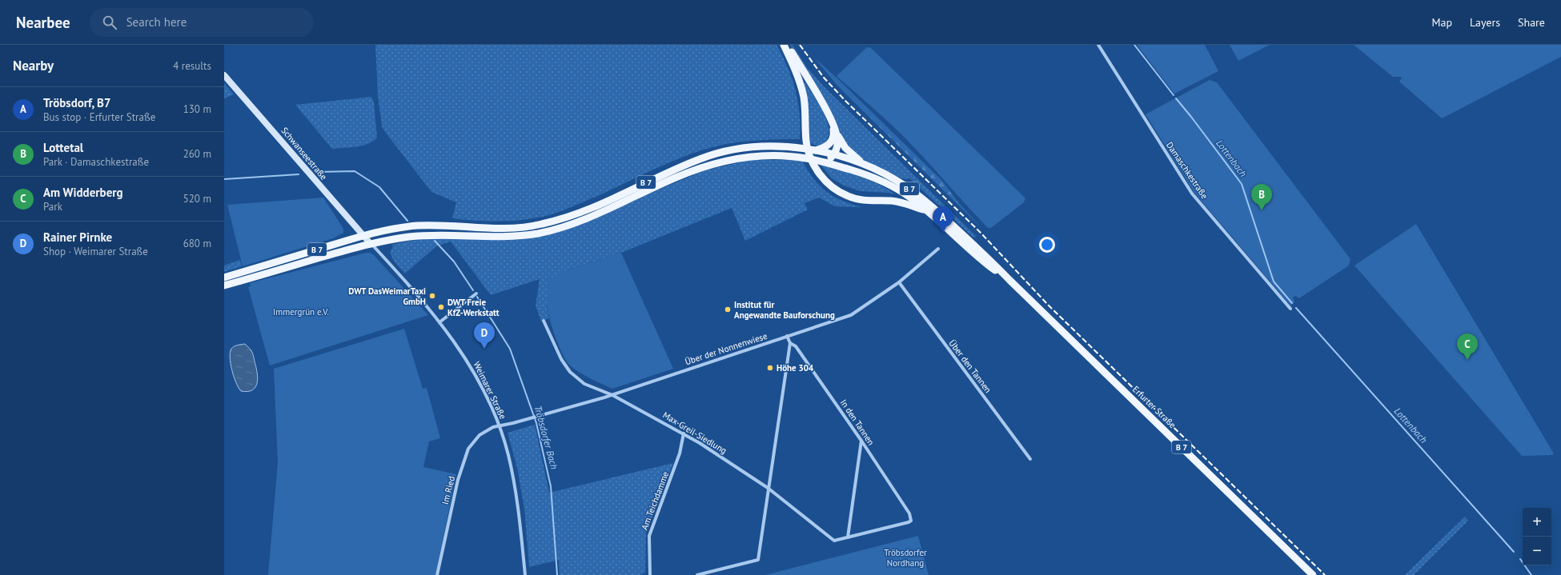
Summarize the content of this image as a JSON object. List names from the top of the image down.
{
  "streets": {
    "main road": ["B 7", "Erfurter Straße"],
    "street": [
      "Schwanseestraße",
      "Damaschkestraße",
      "Über der Nonnenwiese",
      "Über den Tannen",
      "Weimarer Straße",
      "In den Tannen",
      "Max-Greil-Siedlung",
      "Im Ried",
      "Am Teichdamme"
    ]
  },
  "crossings": [
    ["Schwanseestraße", "B 7"],
    ["Schwanseestraße", "Weimarer Straße"],
    ["B 7", "Weimarer Straße"],
    ["B 7", "Erfurter Straße"],
    ["Über der Nonnenwiese", "Über den Tannen"],
    ["Über der Nonnenwiese", "Weimarer Straße"],
    ["Über der Nonnenwiese", "In den Tannen"],
    ["Über der Nonnenwiese", "Max-Greil-Siedlung"],
    ["Über der Nonnenwiese", "Im Ried"],
    ["Weimarer Straße", "Im Ried"],
    ["In den Tannen", "Max-Greil-Siedlung"],
    ["Max-Greil-Siedlung", "Am Teichdamme"]
  ],
  "water": ["Lottenbach", "Tröbsdorfer Bach"],
  "parks": ["Immergrün e.V.", "Tröbsdorfer Nordhang"],
  "places": [
    "DWT DasWeimarTaxi GmbH",
    "DWT Freie KfZ-Werkstatt",
    "Institut für Angewandte Bauforschung",
    "Höhe 304"
  ],
  "page": {
    "header": "Nearbee",
    "search": "Search here",
    "nav": ["Map", "Layers", "Share"],
    "heading": ["Nearby", "4 results"],
    "list": [
      {
        "mark": "A",
        "name": "Tröbsdorf, B7",
        "note": "Bus stop · Erfurter Straße",
        "value": "130 m"
      },
      {
        "mark": "B",
        "name": "Lottetal",
        "note": "Park · Damaschkestraße",
        "value": "260 m"
      },
      {
        "mark": "C",
        "name": "Am Widderberg",
        "note": "Park",
        "value": "520 m"
      },
      {
        "mark": "D",
        "name": "Rainer Pirnke",
        "note": "Shop · Weimarer Straße",
        "value": "680 m"
      }
    ],
    "pins": [
      "B",
      "A",
      "D",
      "C"
    ],
    "map_buttons": ["+", "−"]
  }
}
